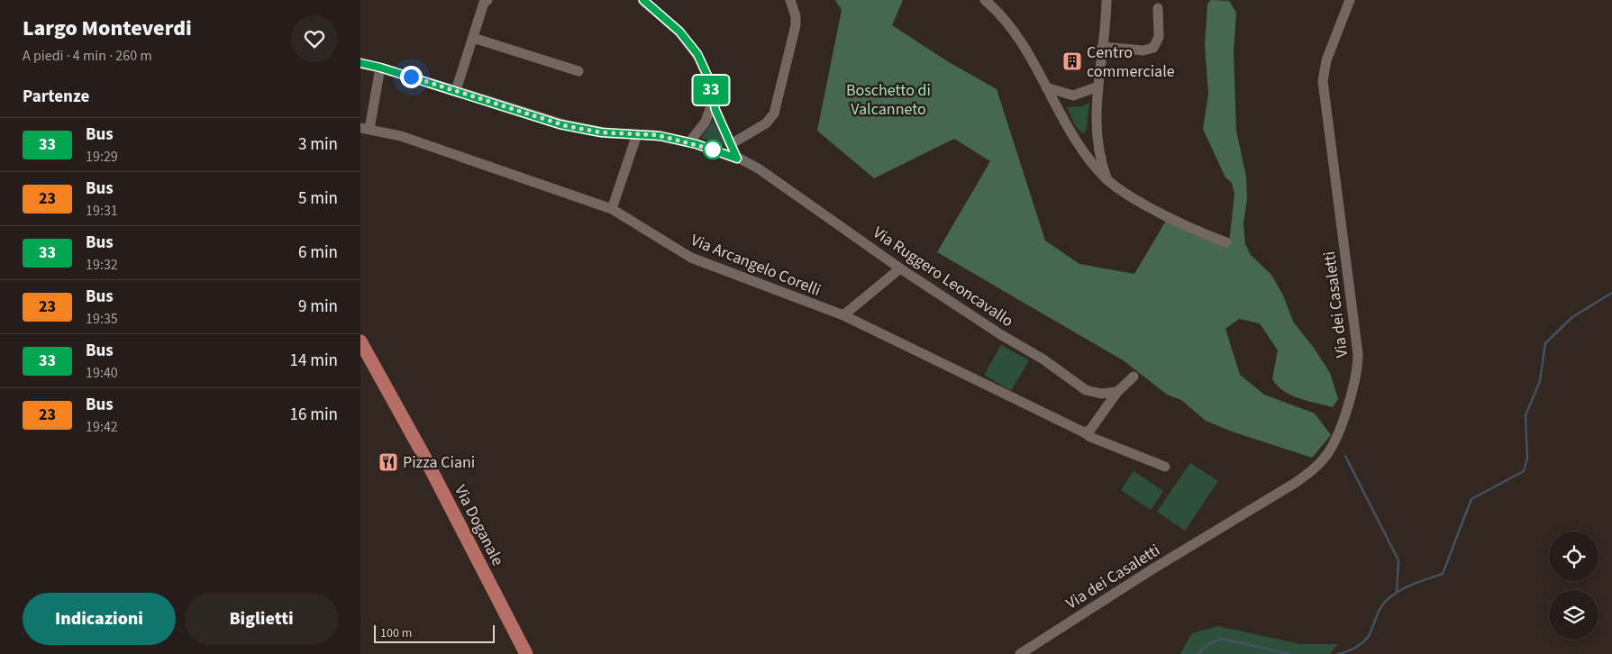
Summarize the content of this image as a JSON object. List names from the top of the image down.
{
  "streets": {
    "main road": ["Via Doganale"],
    "street": ["Via Arcangelo Corelli", "Via Ruggero Leoncavallo", "Via dei Casaletti"]
  },
  "parks": ["Boschetto di Valcanneto"],
  "places": {
    "building": ["Centro commerciale"],
    "restaurant": ["Pizza Ciani"]
  },
  "lines": ["bus line 33"],
  "scale_bar": "100 m",
  "page": {
    "heading": [
      ["Largo Monteverdi", "A piedi · 4 min · 260 m"],
      "Partenze"
    ],
    "on_map": "33",
    "list": [
      {
        "mark": "33",
        "name": "Bus",
        "note": "19:29",
        "value": "3 min"
      },
      {
        "mark": "23",
        "name": "Bus",
        "note": "19:31",
        "value": "5 min"
      },
      {
        "mark": "33",
        "name": "Bus",
        "note": "19:32",
        "value": "6 min"
      },
      {
        "mark": "23",
        "name": "Bus",
        "note": "19:35",
        "value": "9 min"
      },
      {
        "mark": "33",
        "name": "Bus",
        "note": "19:40",
        "value": "14 min"
      },
      {
        "mark": "23",
        "name": "Bus",
        "note": "19:42",
        "value": "16 min"
      }
    ],
    "buttons": ["Indicazioni", "Biglietti"],
    "scale": "100 m"
  }
}
